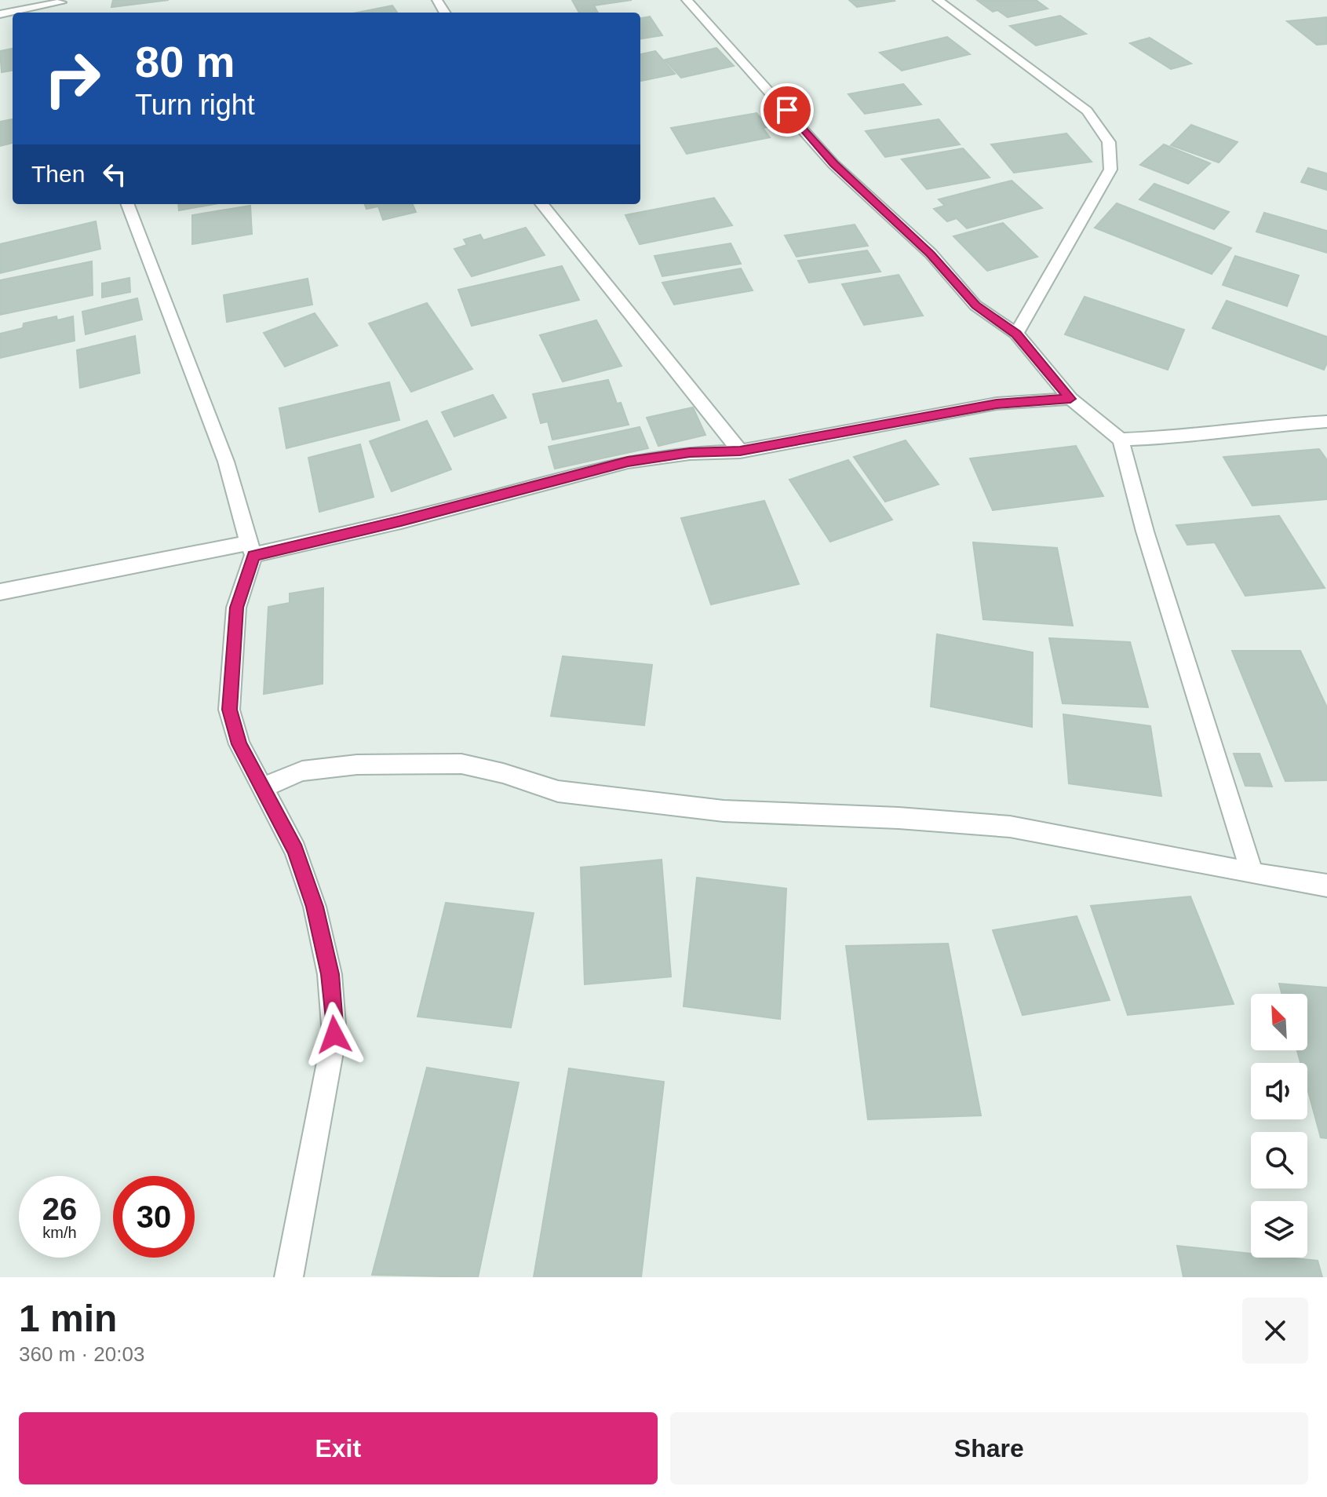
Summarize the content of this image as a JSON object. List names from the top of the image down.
{
  "north": "top left",
  "page": {
    "turn": ["80 m", "Turn right"],
    "then": "Then",
    "speed": "26 km/h",
    "limit": "30",
    "heading": ["1 min", "360 m · 20:03"],
    "buttons": ["Exit", "Share"]
  }
}
